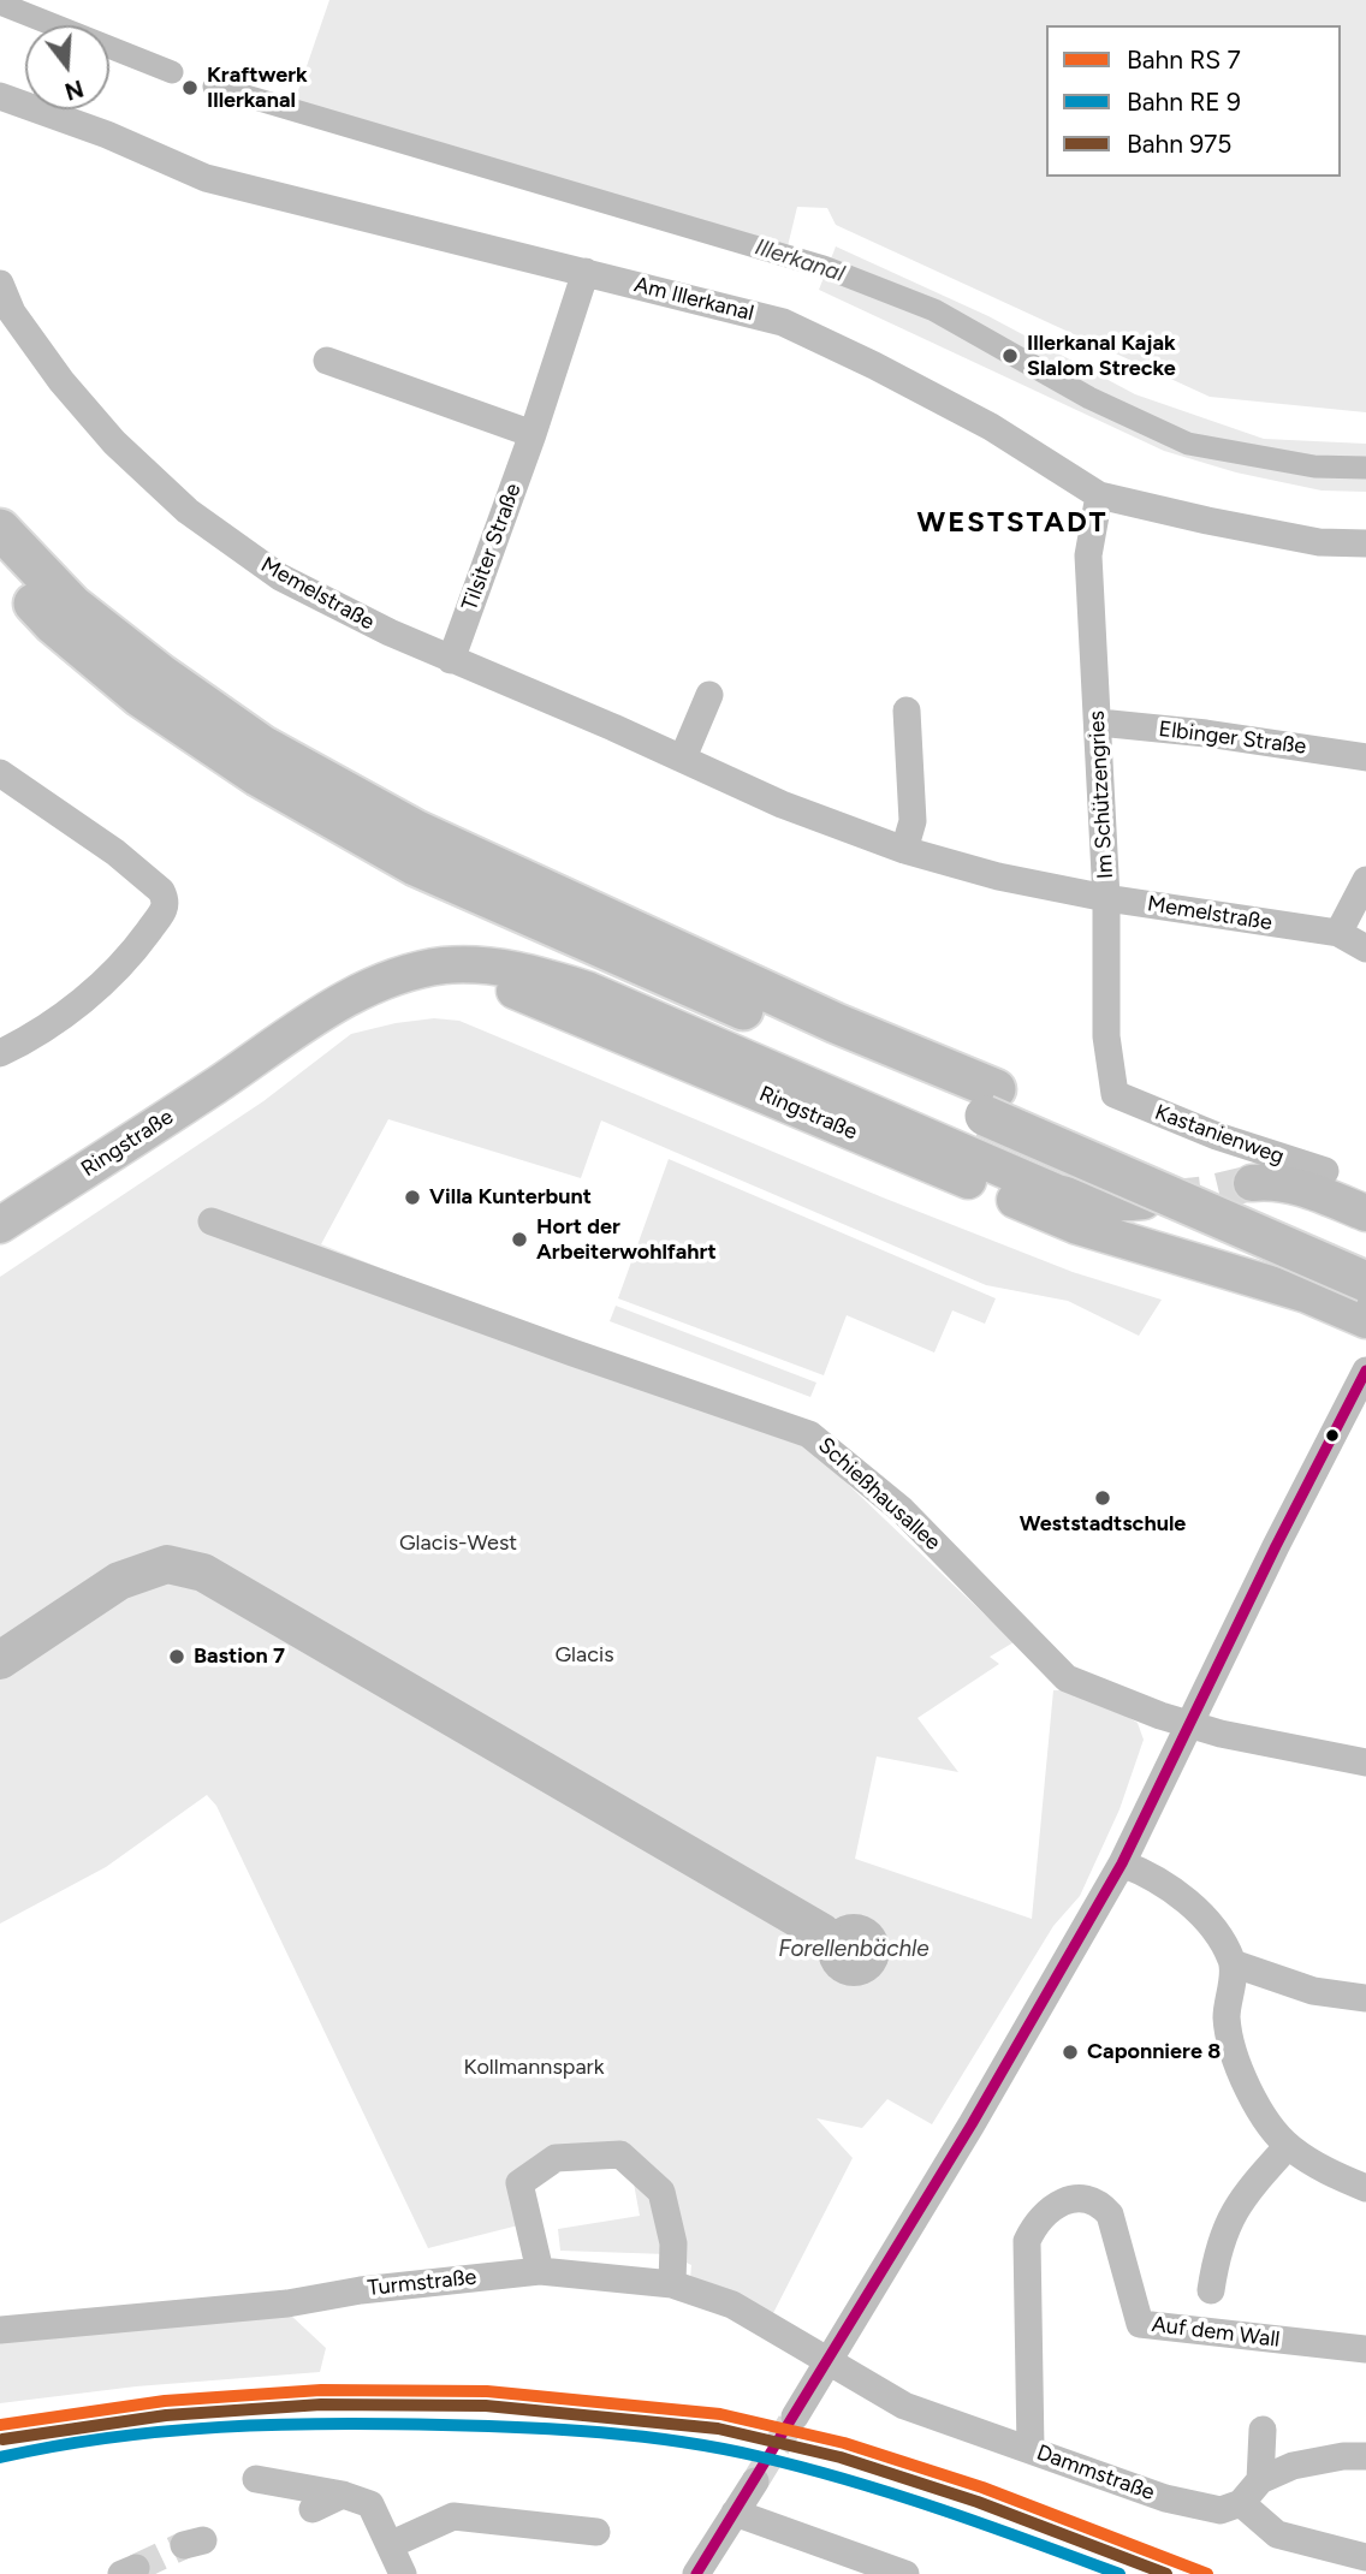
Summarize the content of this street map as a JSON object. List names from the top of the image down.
{
  "streets": {
    "main road": ["Ringstraße"],
    "street": [
      "Am Illerkanal",
      "Tilsiter Straße",
      "Memelstraße",
      "Elbinger Straße",
      "Im Schützengries",
      "Kastanienweg",
      "Schießhausallee",
      "Turmstraße",
      "Auf dem Wall",
      "Dammstraße"
    ]
  },
  "crossings": [
    ["Am Illerkanal", "Tilsiter Straße"],
    ["Am Illerkanal", "Im Schützengries"],
    ["Tilsiter Straße", "Memelstraße"],
    ["Memelstraße", "Im Schützengries"],
    ["Elbinger Straße", "Im Schützengries"],
    ["Im Schützengries", "Kastanienweg"],
    ["Turmstraße", "Dammstraße"],
    ["Auf dem Wall", "Dammstraße"]
  ],
  "districts": ["WESTSTADT"],
  "water": ["Illerkanal", "Forellenbächle"],
  "parks": ["Glacis-West", "Glacis", "Kollmannspark"],
  "places": [
    "Kraftwerk Illerkanal",
    "Illerkanal Kajak Slalom Strecke",
    "Villa Kunterbunt",
    "Hort der Arbeiterwohlfahrt",
    "Weststadtschule",
    "Bastion 7",
    "Caponniere 8"
  ],
  "lines": ["transit line 7", "rail line 975"],
  "legend": ["Bahn RS 7", "Bahn RE 9", "Bahn 975"],
  "north": "bottom"
}
